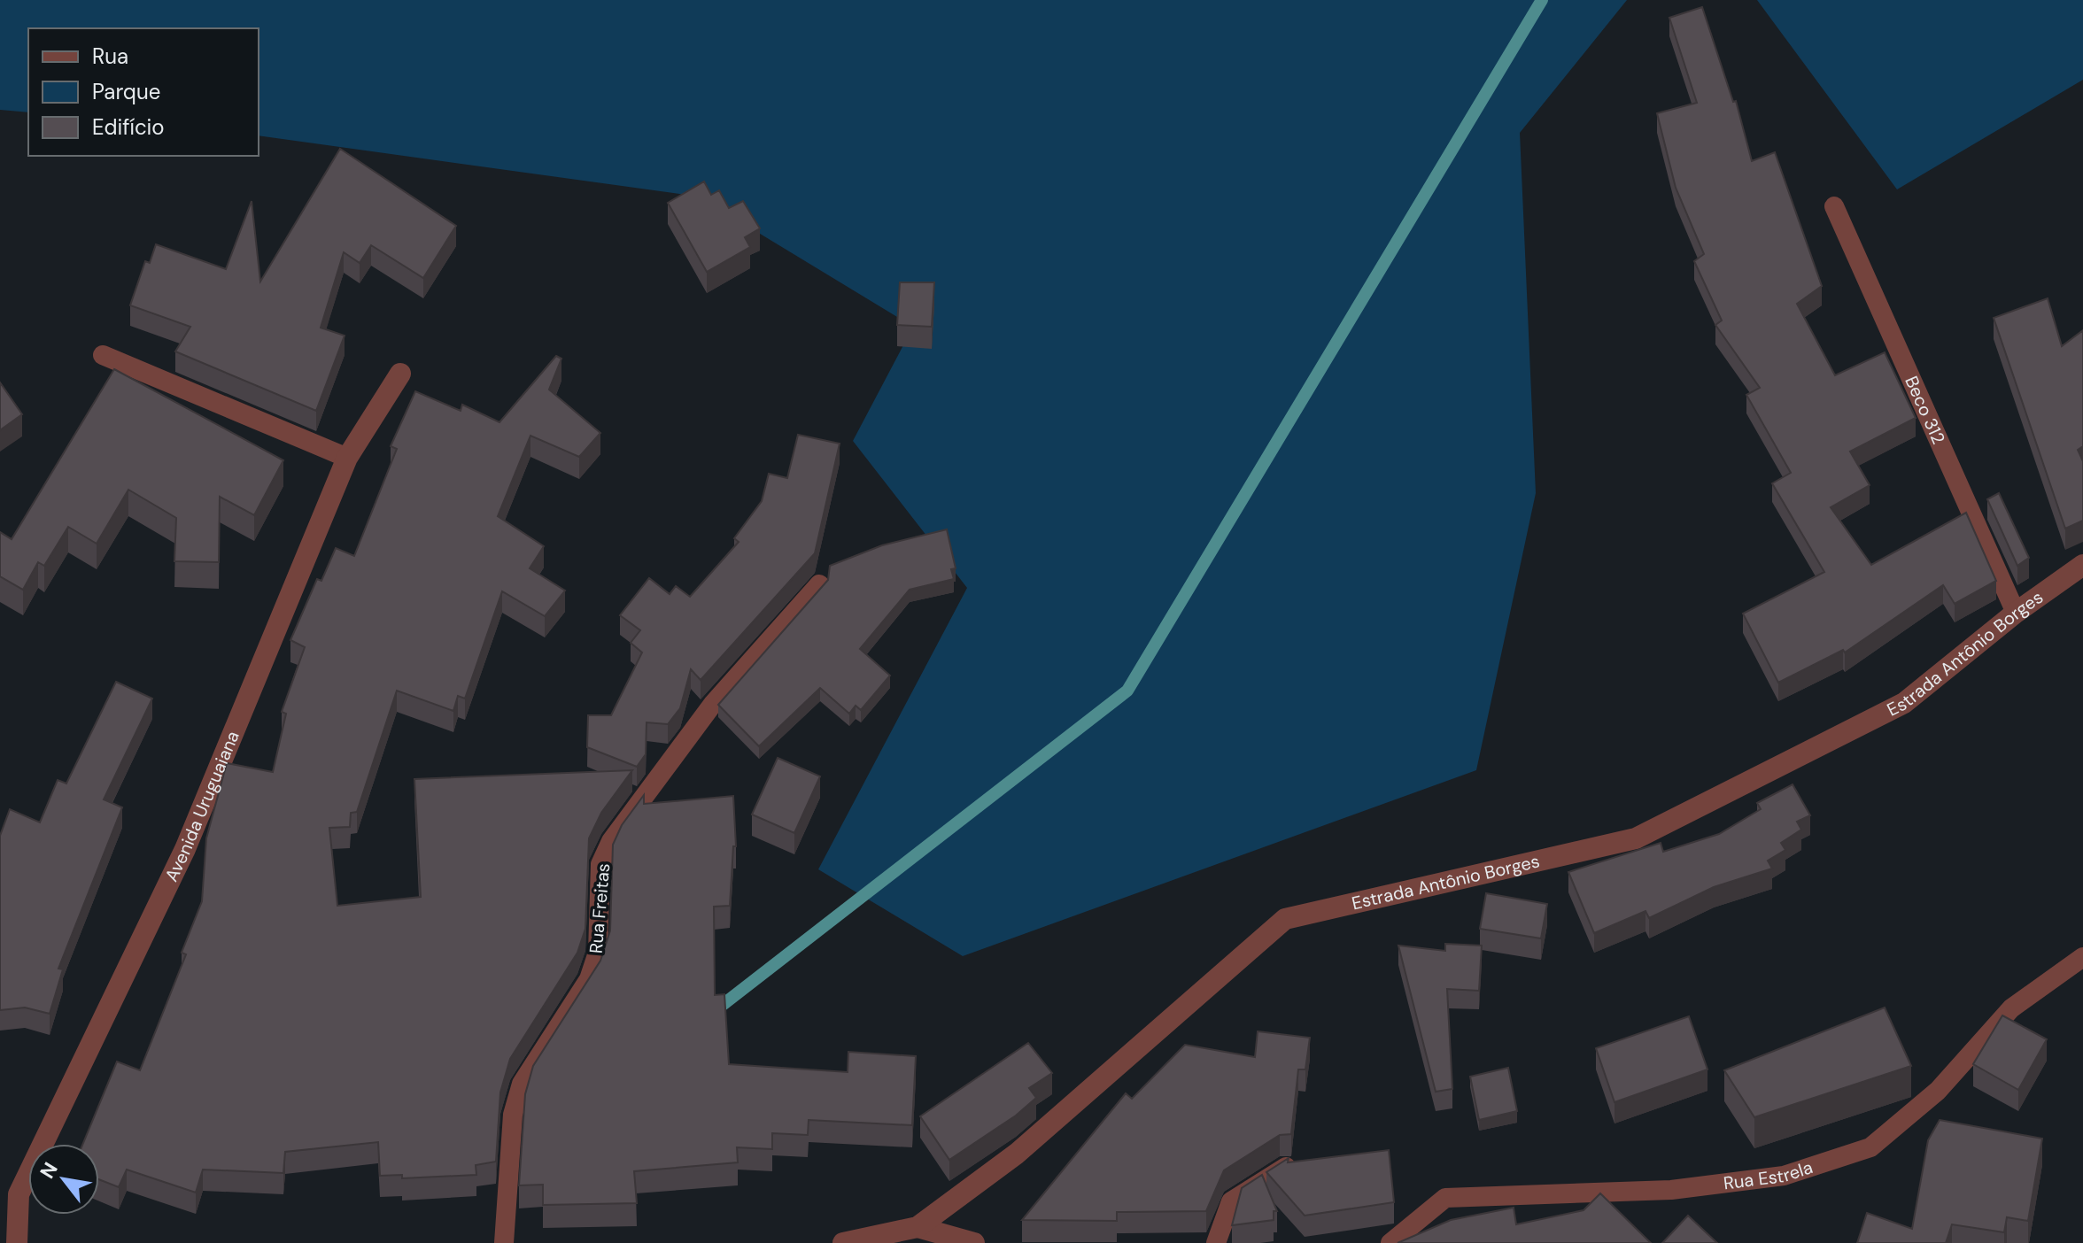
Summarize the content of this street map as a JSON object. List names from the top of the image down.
{
  "streets": {
    "street": ["Estrada Antônio Borges", "Avenida Uruguaiana"],
    "lane": ["Beco 312", "Rua Freitas", "Rua Estrela"]
  },
  "crossings": [
    ["Beco 312", "Estrada Antônio Borges"]
  ],
  "legend": ["Rua", "Parque", "Edifício"],
  "north": "top left"
}
